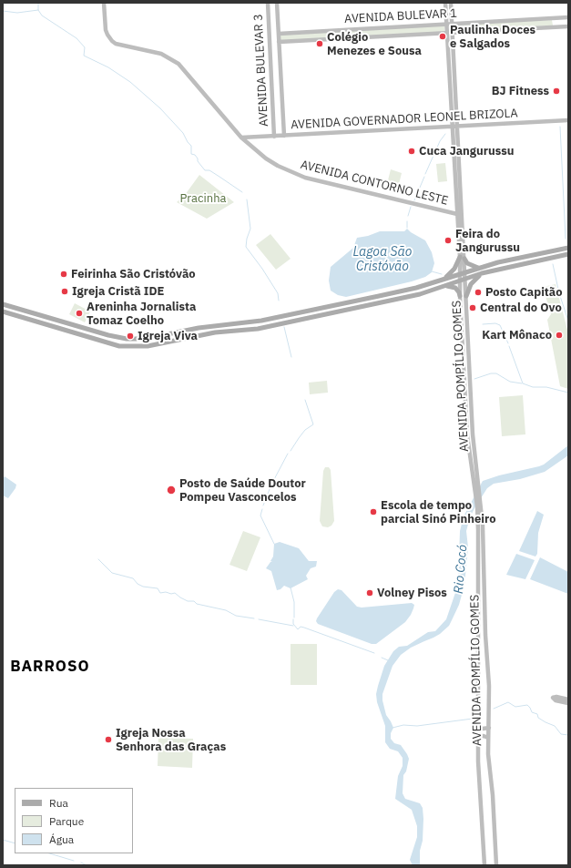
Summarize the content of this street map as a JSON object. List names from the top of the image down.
{
  "streets": {
    "main road": [
      "AVENIDA BULEVAR 1",
      "AVENIDA BULEVAR 3",
      "AVENIDA GOVERNADOR LEONEL BRIZOLA",
      "AVENIDA CONTORNO LESTE",
      "AVENIDA POMPÍLIO GOMES"
    ]
  },
  "crossings": [
    ["AVENIDA BULEVAR 1", "AVENIDA BULEVAR 3"],
    ["AVENIDA BULEVAR 3", "AVENIDA GOVERNADOR LEONEL BRIZOLA"],
    ["AVENIDA GOVERNADOR LEONEL BRIZOLA", "AVENIDA CONTORNO LESTE"]
  ],
  "districts": ["BARROSO"],
  "water": ["Lagoa São Cristóvão", "Rio Cocó"],
  "parks": ["Pracinha"],
  "places": [
    "Paulinha Doces e Salgados",
    "Colégio Menezes e Sousa",
    "BJ Fitness",
    "Cuca Jangurussu",
    "Feira do Jangurussu",
    "Feirinha São Cristóvão",
    "Igreja Cristã IDE",
    "Posto Capitão",
    "Central do Ovo",
    "Areninha Jornalista Tomaz Coelho",
    "Kart Mônaco",
    "Igreja Viva",
    "Posto de Saúde Doutor Pompeu Vasconcelos",
    "Escola de tempo parcial Sinó Pinheiro",
    "Volney Pisos",
    "Igreja Nossa Senhora das Graças"
  ],
  "legend": ["Rua", "Parque", "Água"]
}
